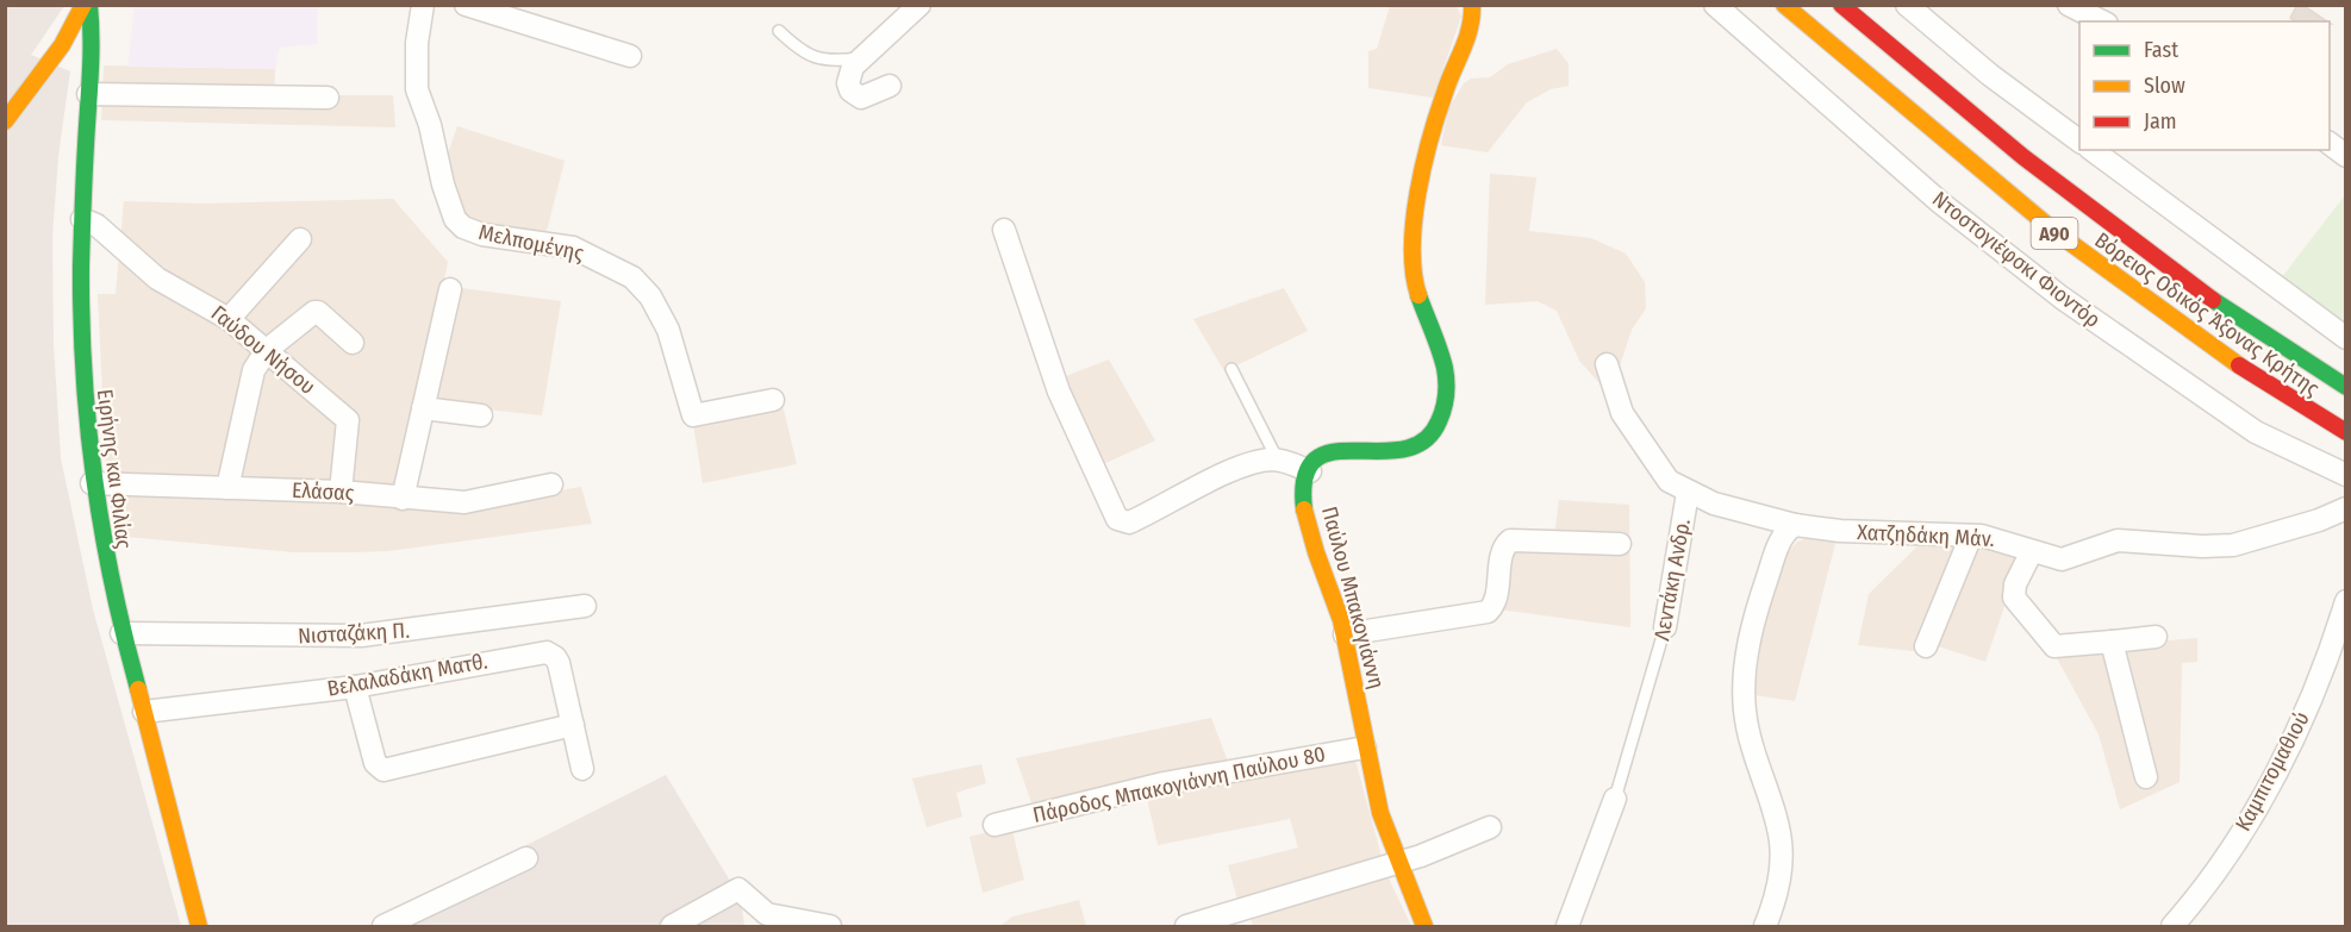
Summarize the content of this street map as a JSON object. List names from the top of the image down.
{
  "streets": {
    "main road": [
      "Α90",
      "Βόρειος Οδικός Άξονας Κρήτης",
      "Ειρήνης και Φιλίας",
      "Παύλου Μπακογιάννη"
    ],
    "street": [
      "Μελπομένης",
      "Ντοστογιέφσκι Φιοντόρ",
      "Γαύδου Νήσου",
      "Ελάσας",
      "Χατζηδάκη Μάν.",
      "Λεντάκη Ανδρ.",
      "Νισταζάκη Π.",
      "Βελαλαδάκη Ματθ.",
      "Καμπιτομαθιού",
      "Πάροδος Μπακογιάννη Παύλου 80"
    ]
  },
  "crossings": [
    ["Γαύδου Νήσου", "Ειρήνης και Φιλίας"],
    ["Γαύδου Νήσου", "Ελάσας"],
    ["Ειρήνης και Φιλίας", "Ελάσας"],
    ["Ειρήνης και Φιλίας", "Νισταζάκη Π."],
    ["Ειρήνης και Φιλίας", "Βελαλαδάκη Ματθ."],
    ["Χατζηδάκη Μάν.", "Λεντάκη Ανδρ."],
    ["Παύλου Μπακογιάννη", "Πάροδος Μπακογιάννη Παύλου 80"]
  ],
  "legend": ["Fast", "Slow", "Jam"]
}
